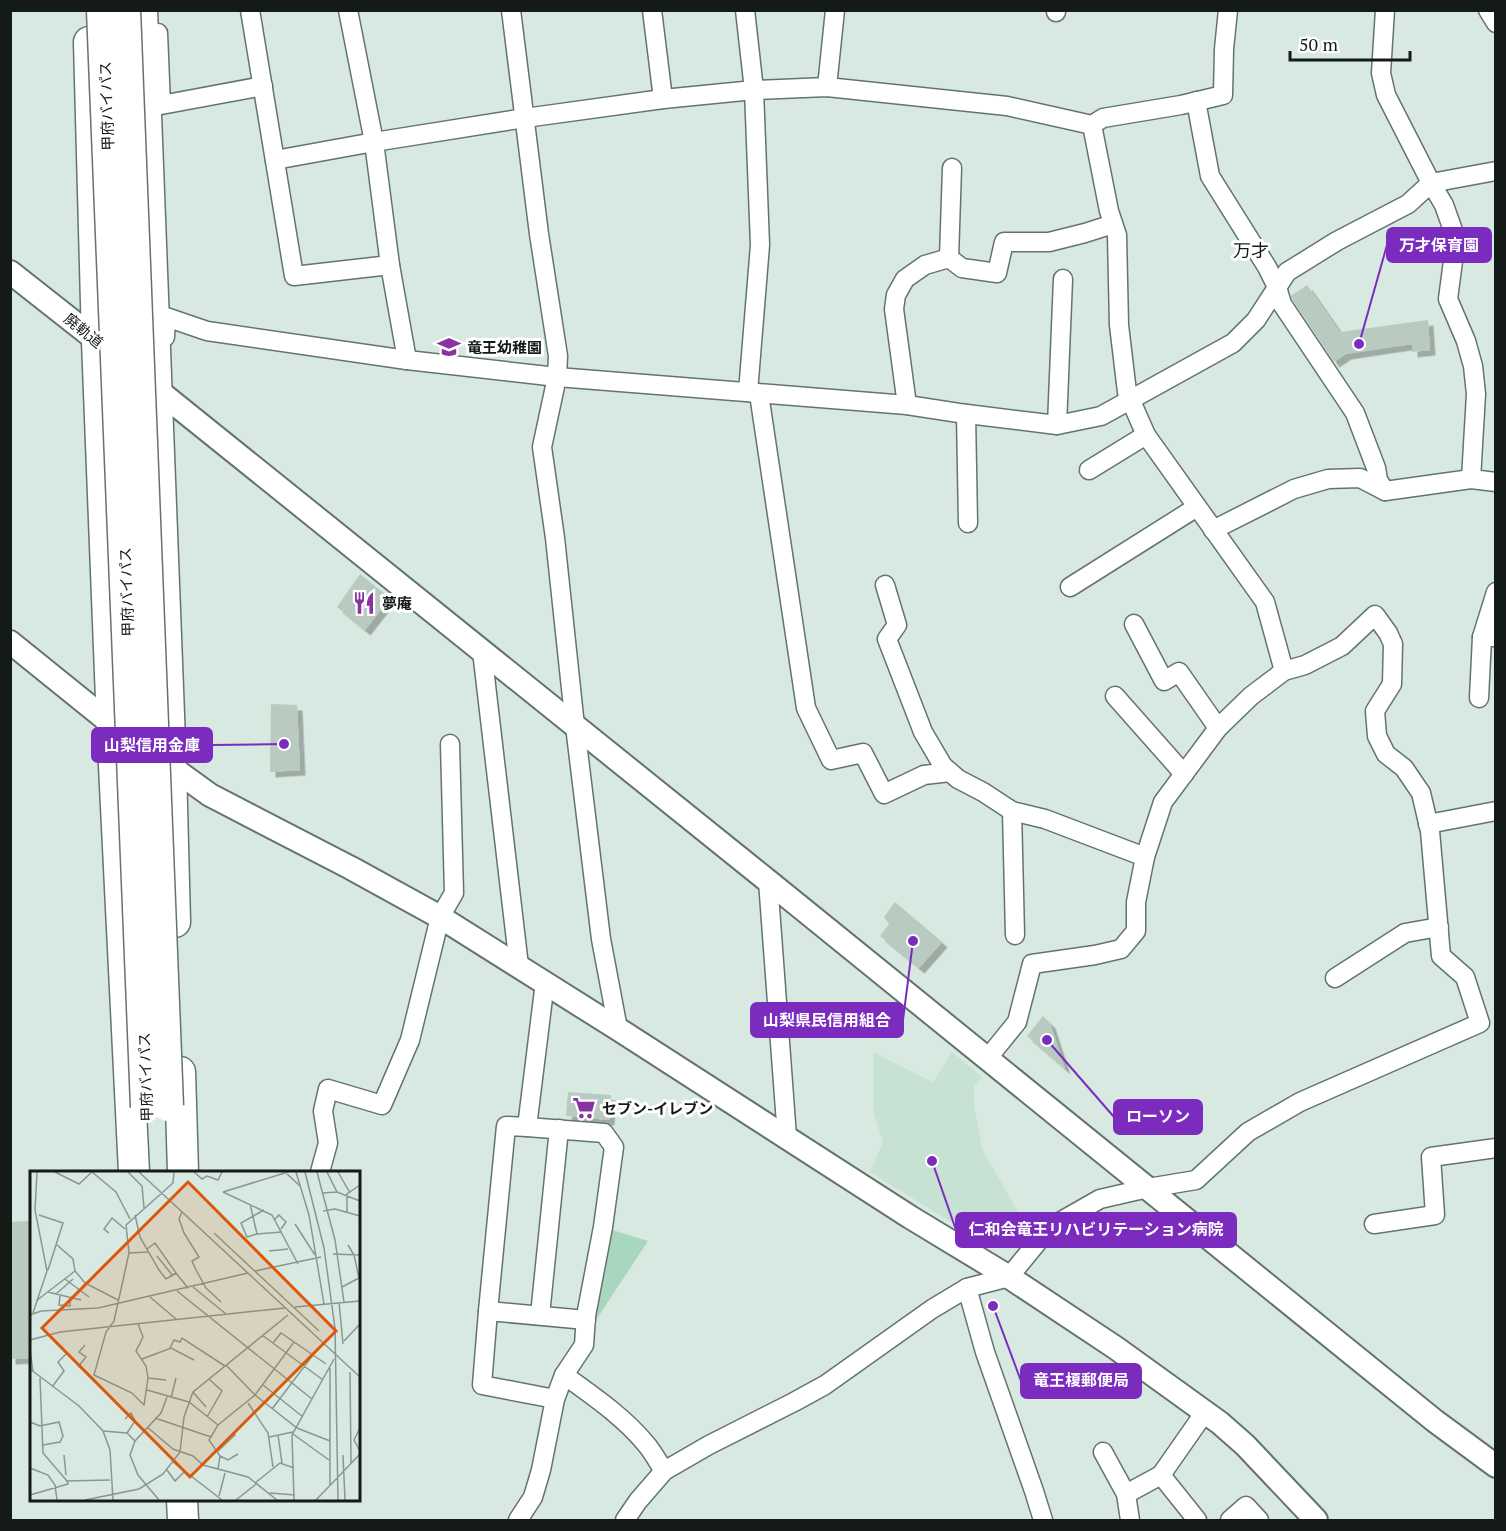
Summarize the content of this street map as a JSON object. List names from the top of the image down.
{
  "streets": {
    "highway": ["甲府バイパス"],
    "street": ["廃軌道"]
  },
  "districts": ["万才"],
  "places": {
    "other": [
      "万才保育園",
      "山梨信用金庫",
      "山梨県民信用組合",
      "ローソン",
      "仁和会竜王リハビリテーション病院",
      "竜王榎郵便局"
    ],
    "school or university": ["竜王幼稚園"],
    "restaurant": ["夢庵"],
    "supermarket": ["セブン-イレブン"]
  },
  "scale_bar": "50 m"
}
